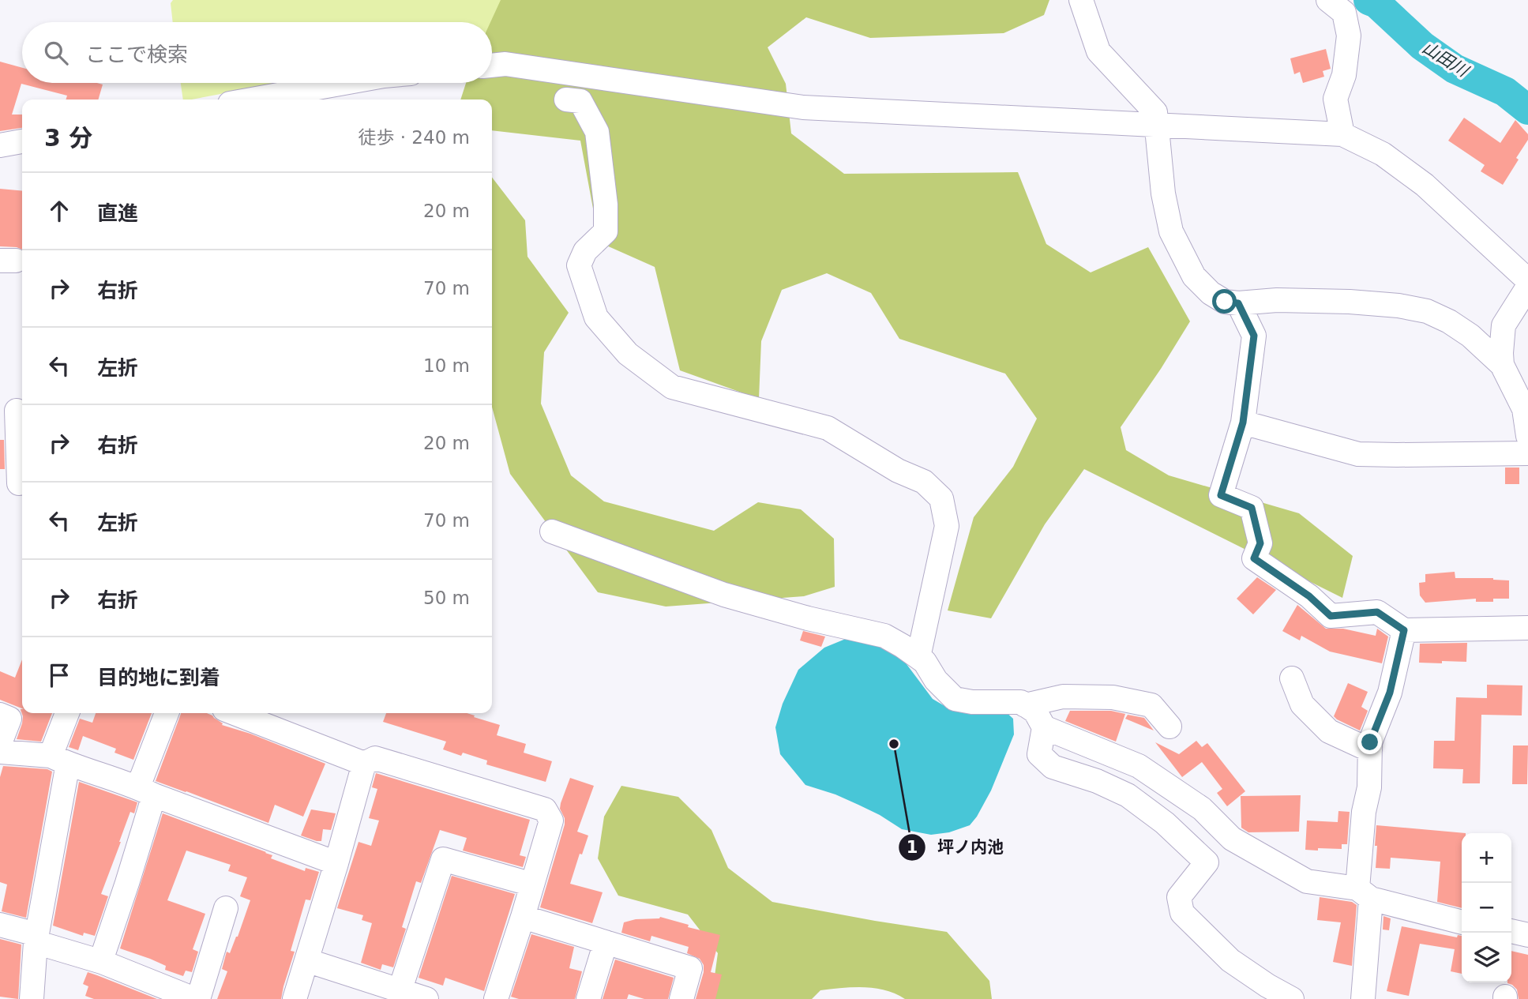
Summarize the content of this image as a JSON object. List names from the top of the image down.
{
  "water": ["山田川"],
  "places": ["坪ノ内池"],
  "page": {
    "search": "ここで検索",
    "heading": ["3 分", "徒歩 · 240 m"],
    "list": [
      ["直進", "20 m"],
      ["右折", "70 m"],
      ["左折", "10 m"],
      ["右折", "20 m"],
      ["左折", "70 m"],
      ["右折", "50 m"],
      "目的地に到着"
    ],
    "map_buttons": ["+", "−"]
  }
}
